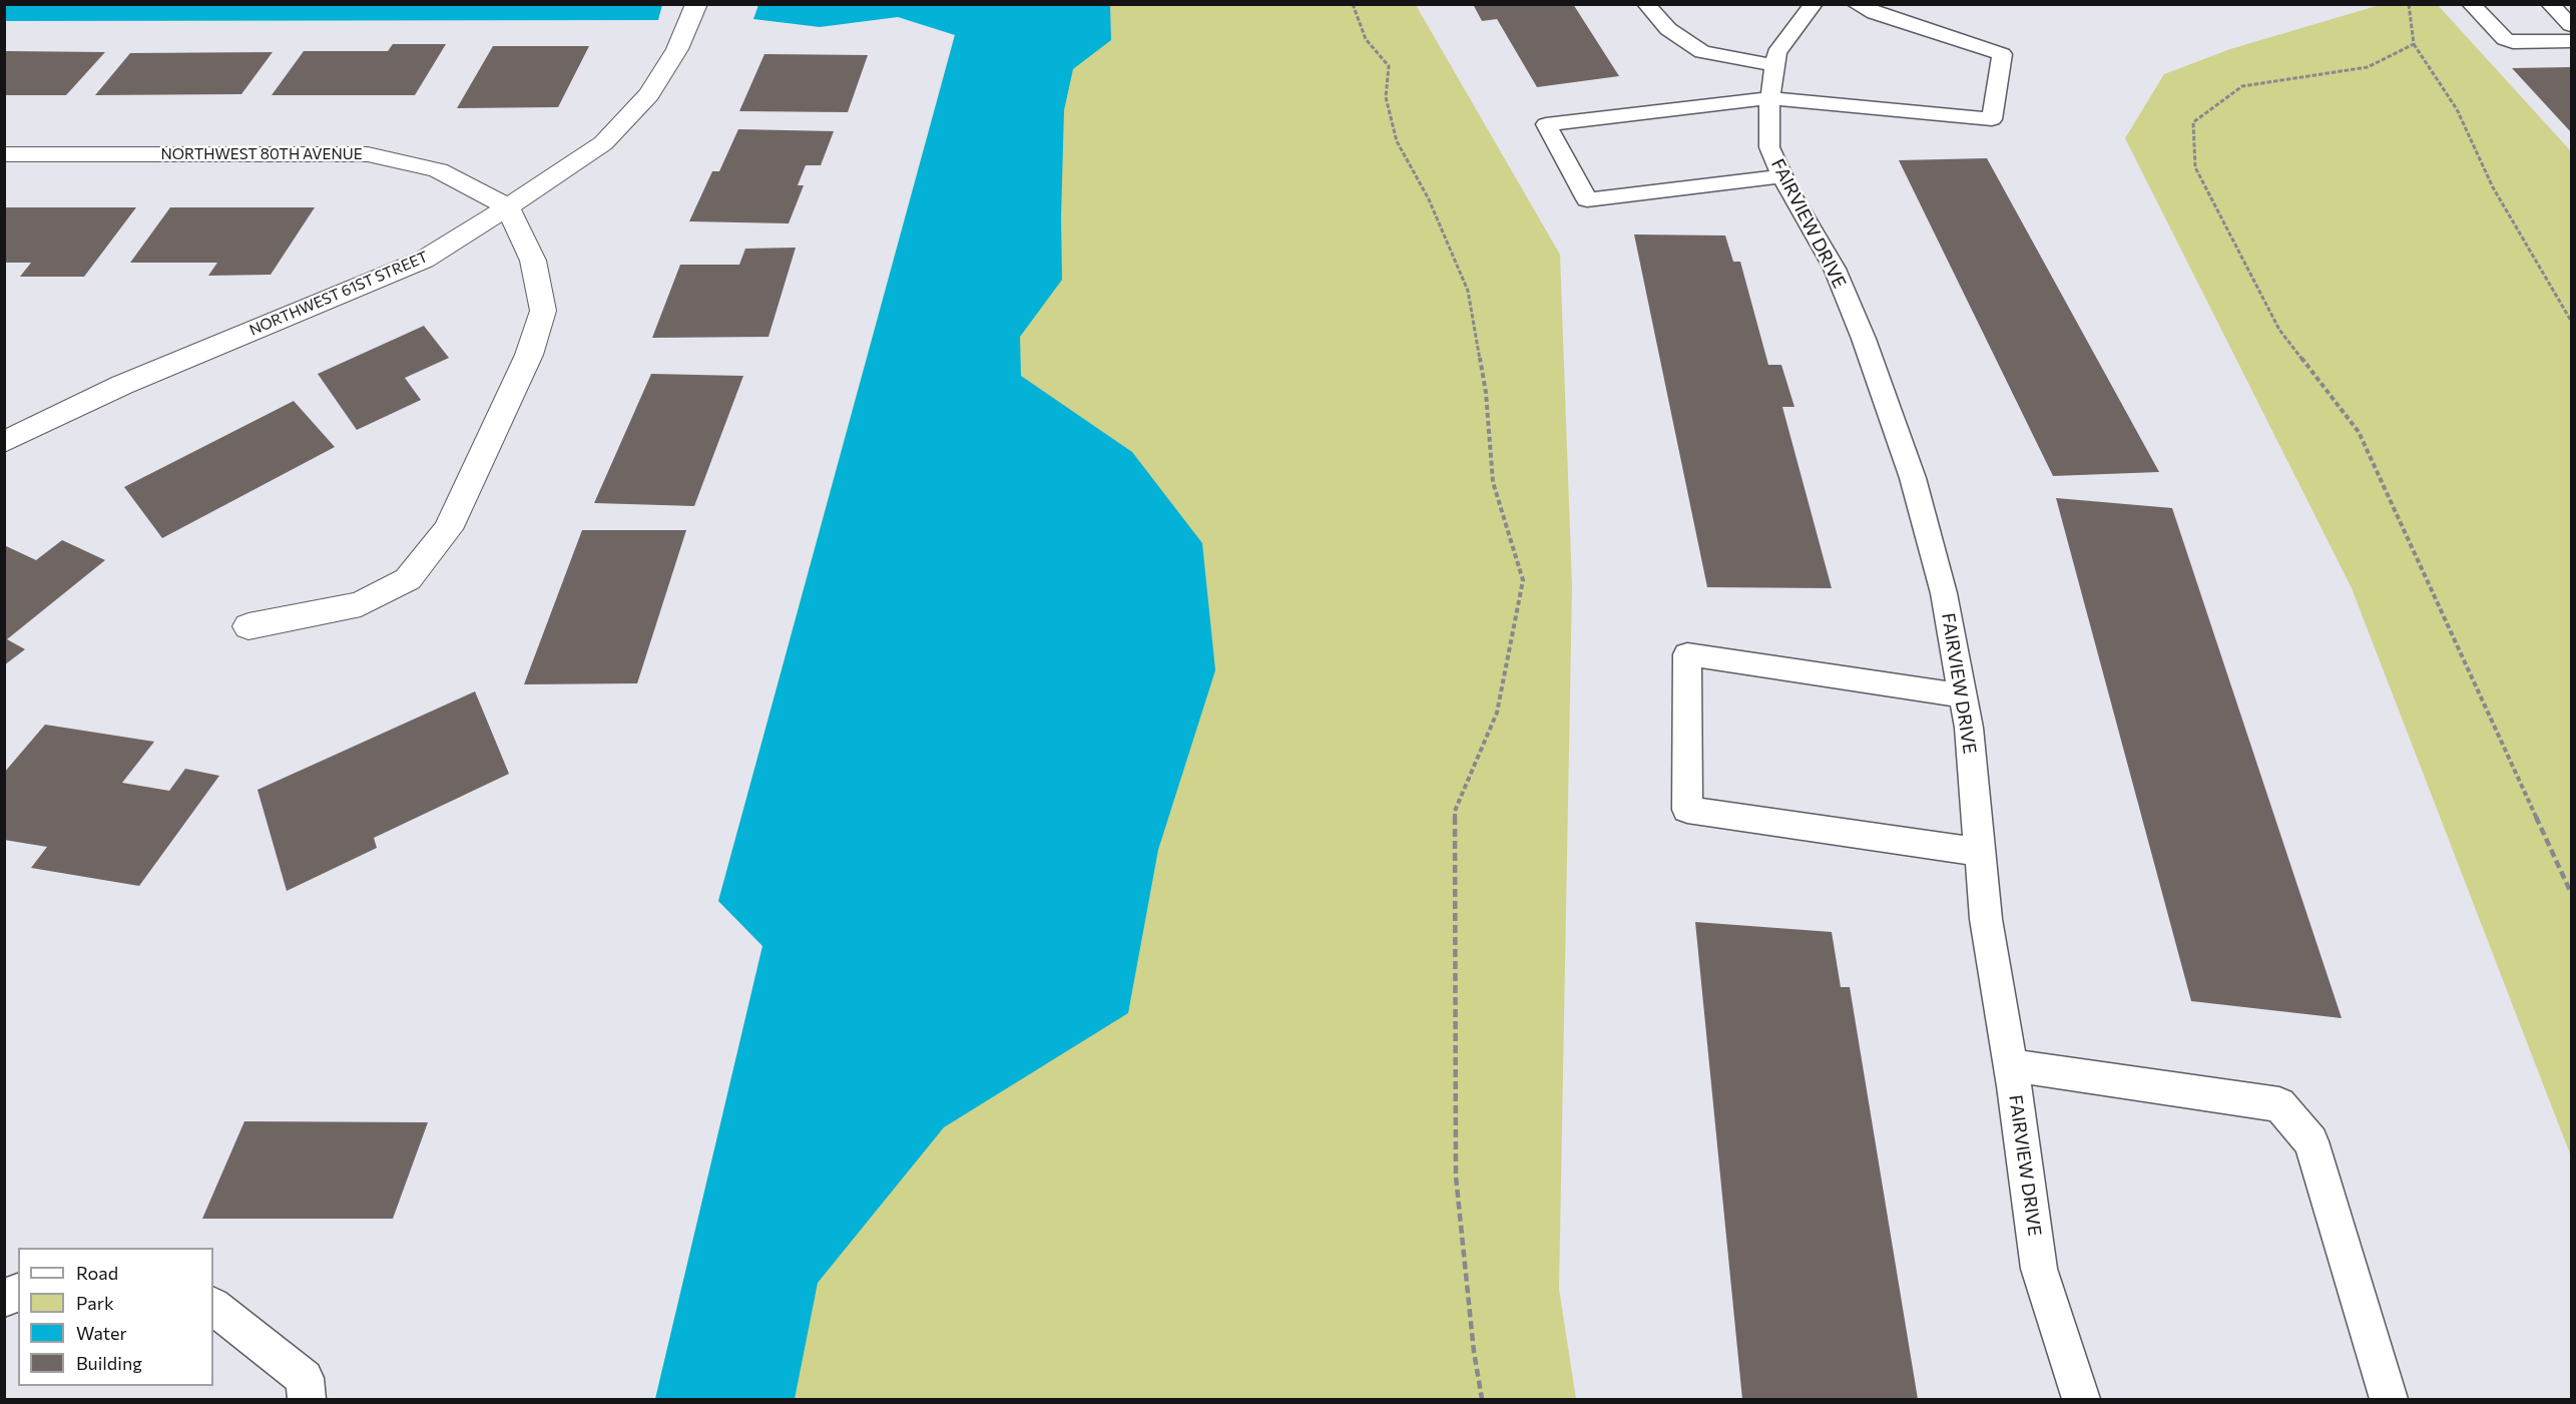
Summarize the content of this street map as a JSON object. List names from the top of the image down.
{
  "streets": {
    "street": ["NORTHWEST 80TH AVENUE", "NORTHWEST 61ST STREET"],
    "lane": ["FAIRVIEW DRIVE"]
  },
  "crossings": [
    ["NORTHWEST 80TH AVENUE", "NORTHWEST 61ST STREET"]
  ],
  "legend": [
    "Road",
    "Park",
    "Water",
    "Building"
  ]
}
